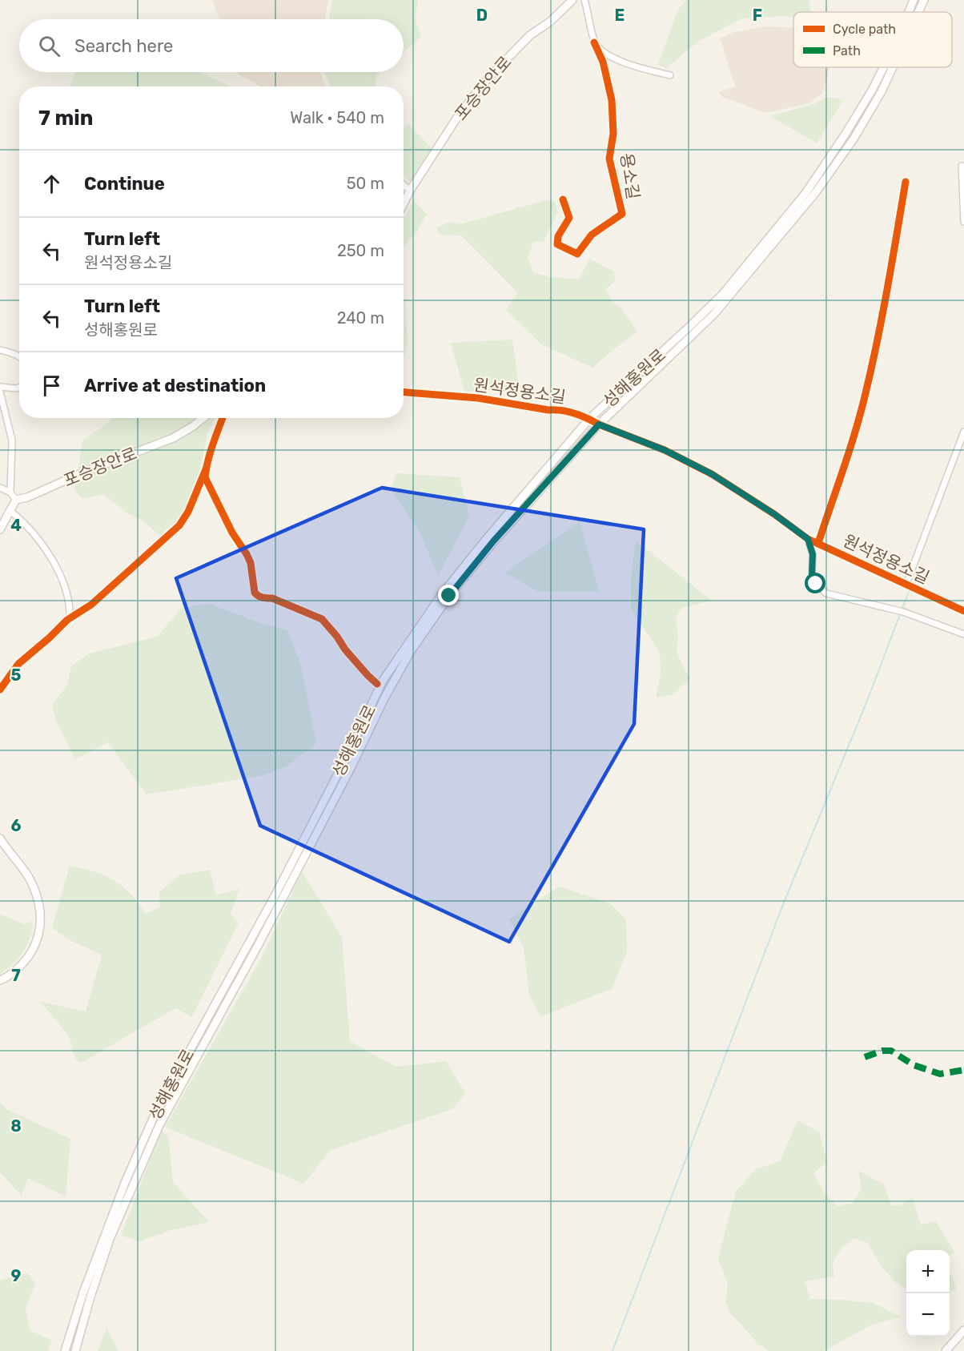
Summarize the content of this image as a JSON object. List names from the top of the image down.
{
  "streets": {
    "main road": ["포승장안로", "성해홍원로", "원석정용소길"],
    "street": ["용소길"]
  },
  "crossings": [
    ["성해홍원로", "원석정용소길"]
  ],
  "legend": ["Cycle path", "Path"],
  "page": {
    "search": "Search here",
    "heading": ["7 min", "Walk · 540 m"],
    "list": [
      ["Continue", "50 m"],
      ["Turn left", "원석정용소길", "250 m"],
      ["Turn left", "성해홍원로", "240 m"],
      "Arrive at destination"
    ],
    "map_buttons": ["+", "−"]
  },
  "grid": {
    "columns": ["D", "E", "F"],
    "rows": [
      "4",
      "5",
      "6",
      "7",
      "8",
      "9"
    ]
  }
}
